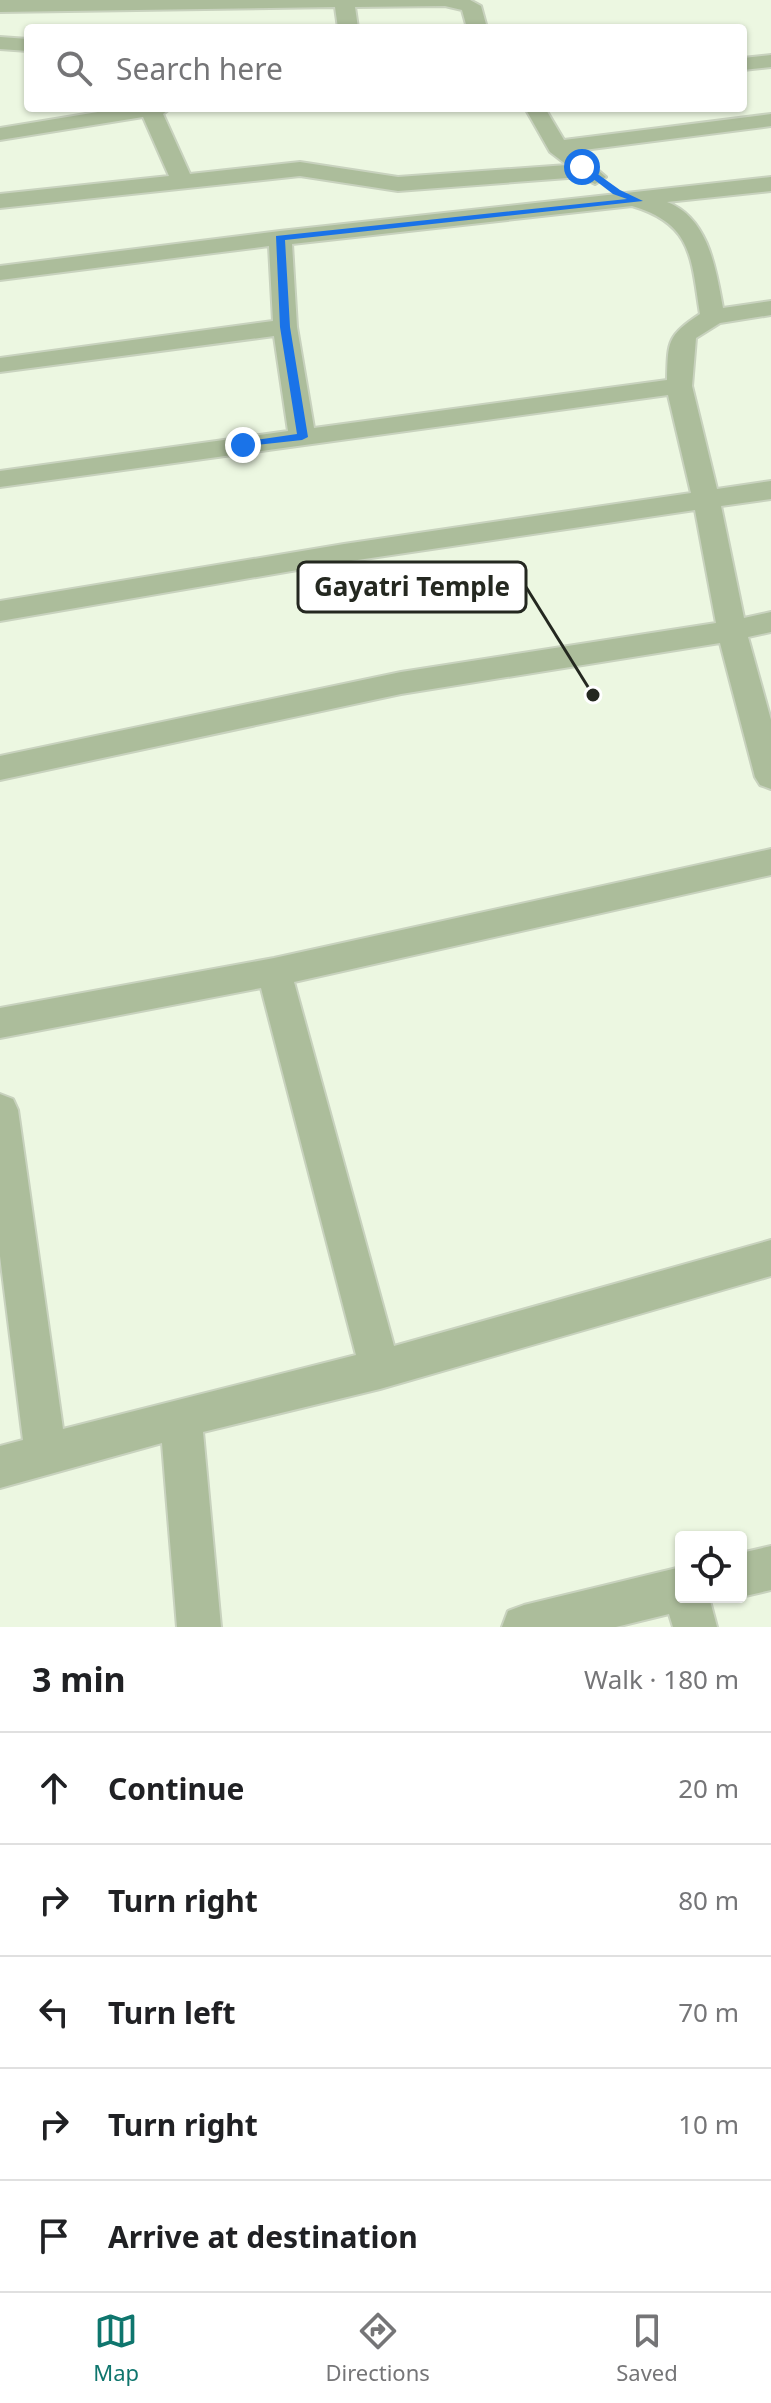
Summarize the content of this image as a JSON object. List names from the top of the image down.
{
  "places": ["Gayatri Temple"],
  "page": {
    "search": "Search here",
    "heading": ["3 min", "Walk · 180 m"],
    "list": [
      ["Continue", "20 m"],
      ["Turn right", "80 m"],
      ["Turn left", "70 m"],
      ["Turn right", "10 m"],
      "Arrive at destination"
    ],
    "nav": ["Map", "Directions", "Saved"]
  }
}
